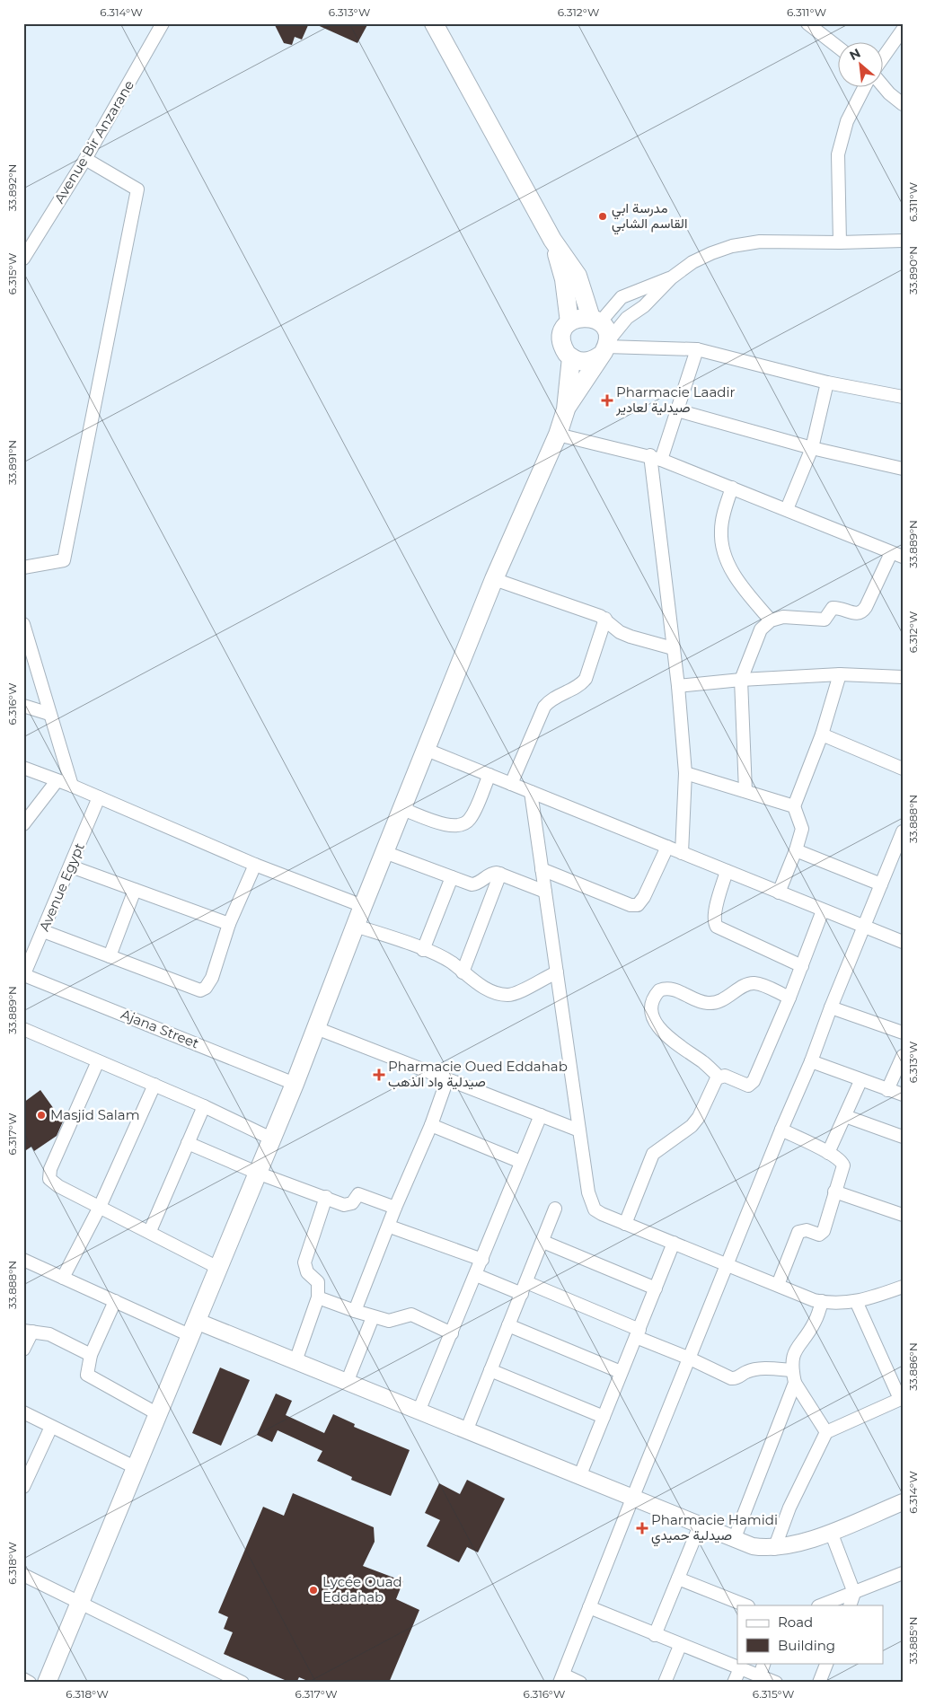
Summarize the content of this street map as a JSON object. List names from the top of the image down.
{
  "streets": {
    "street": ["Avenue Bir Anzarane", "Avenue Egypt", "Ajana Street"]
  },
  "crossings": [
    ["Avenue Egypt", "Ajana Street"]
  ],
  "places": {
    "other": ["مدرسة ابي القاسم الشابي", "Masjid Salam", "Lycée Ouad Eddahab"],
    "health": ["Pharmacie Laadir صيدلية لعادير", "Pharmacie Oued Eddahab صيدلية واد الذهب", "Pharmacie Hamidi صيدلية حميدي"]
  },
  "legend": ["Road", "Building"],
  "north": "top left",
  "coordinates": [
    "6.314°W",
    "6.313°W",
    "6.312°W",
    "6.311°W",
    "33.892°N",
    "33.890°N",
    "6.315°W",
    "33.891°N",
    "33.889°N",
    "6.316°W",
    "33.888°N",
    "6.317°W",
    "33.886°N",
    "6.318°W",
    "33.885°N"
  ]
}
